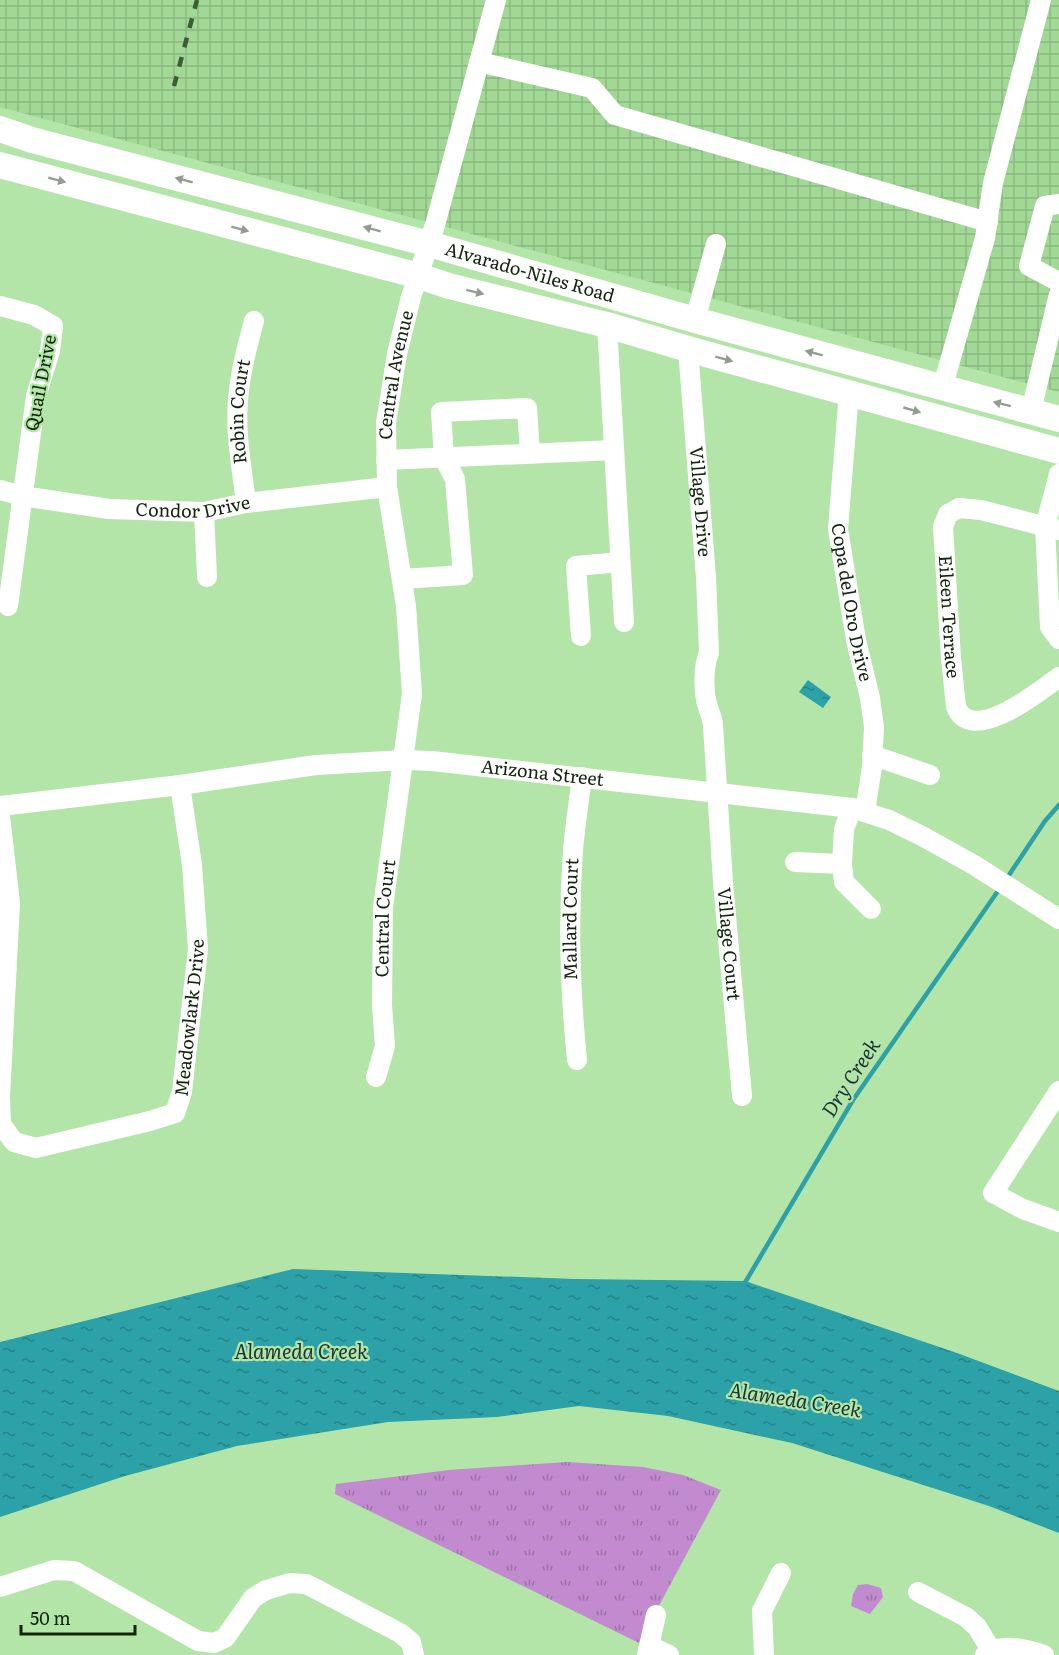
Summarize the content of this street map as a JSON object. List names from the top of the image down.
{
  "streets": {
    "main road": ["Alvarado-Niles Road"],
    "street": [
      "Central Avenue",
      "Quail Drive",
      "Robin Court",
      "Village Drive",
      "Condor Drive",
      "Copa del Oro Drive",
      "Eileen Terrace",
      "Arizona Street",
      "Central Court",
      "Mallard Court",
      "Village Court",
      "Meadowlark Drive"
    ]
  },
  "crossings": [
    ["Alvarado-Niles Road", "Central Avenue"],
    ["Alvarado-Niles Road", "Village Drive"],
    ["Alvarado-Niles Road", "Copa del Oro Drive"],
    ["Central Avenue", "Condor Drive"],
    ["Central Avenue", "Arizona Street"],
    ["Central Avenue", "Central Court"],
    ["Quail Drive", "Condor Drive"],
    ["Robin Court", "Condor Drive"],
    ["Village Drive", "Arizona Street"],
    ["Village Drive", "Village Court"],
    ["Copa del Oro Drive", "Arizona Street"],
    ["Arizona Street", "Central Court"],
    ["Arizona Street", "Mallard Court"],
    ["Arizona Street", "Village Court"],
    ["Arizona Street", "Meadowlark Drive"]
  ],
  "water": ["Dry Creek", "Alameda Creek"],
  "scale_bar": "50 m"
}
